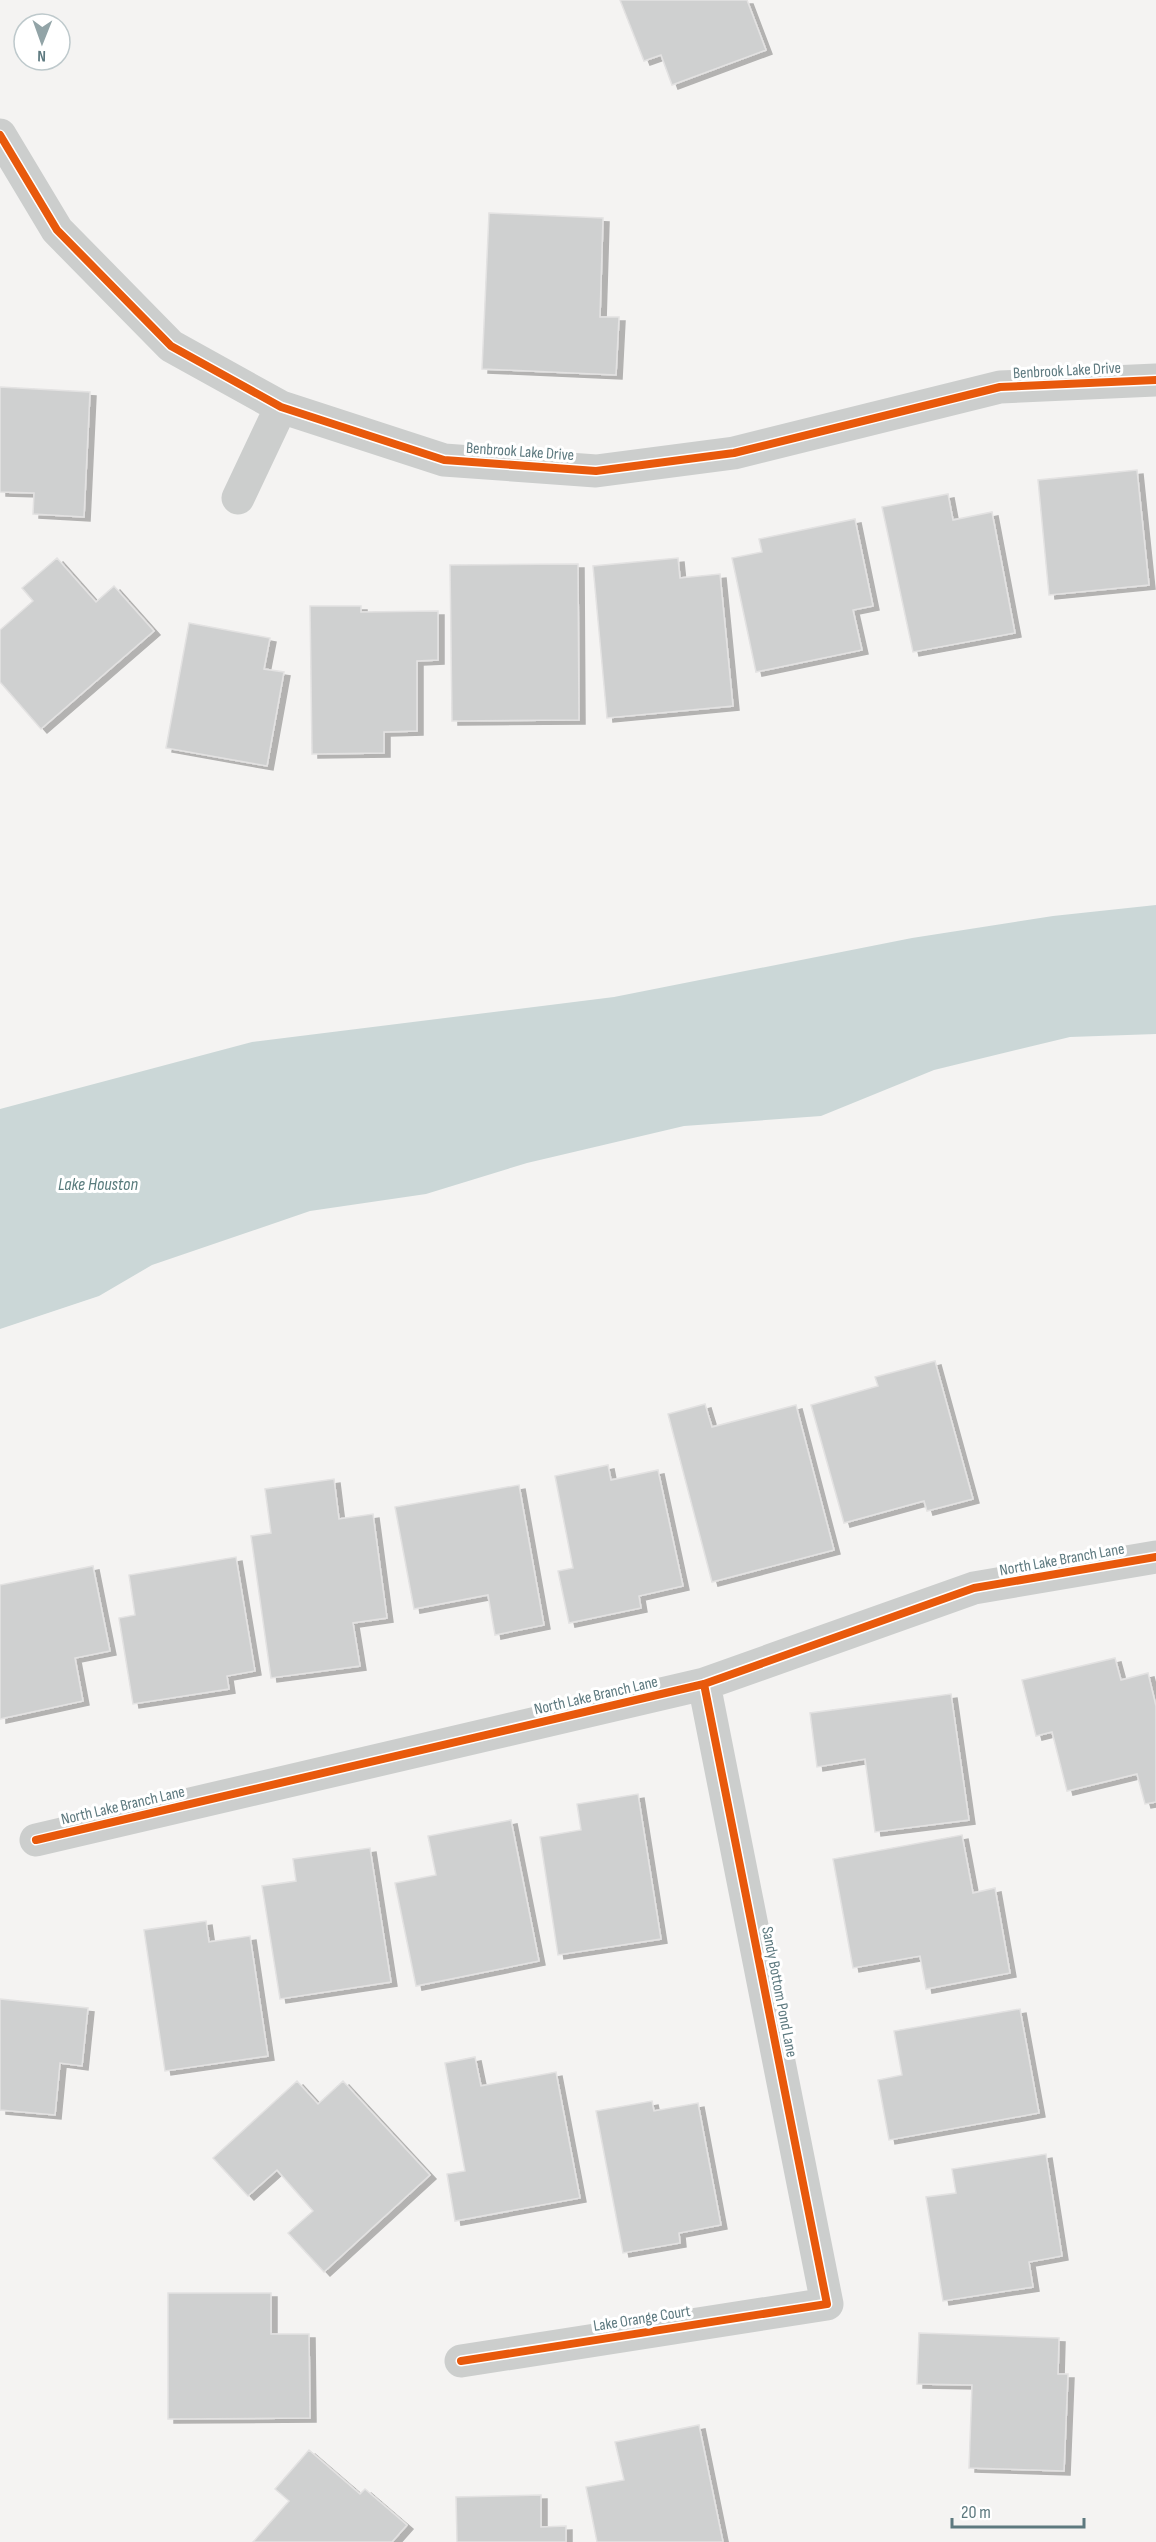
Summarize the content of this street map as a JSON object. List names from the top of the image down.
{
  "streets": {
    "street": [
      "Benbrook Lake Drive",
      "North Lake Branch Lane",
      "Sandy Bottom Pond Lane",
      "Lake Orange Court"
    ]
  },
  "crossings": [
    ["North Lake Branch Lane", "Sandy Bottom Pond Lane"],
    ["Sandy Bottom Pond Lane", "Lake Orange Court"]
  ],
  "water": ["Lake Houston"],
  "scale_bar": "20 m",
  "north": "bottom"
}
